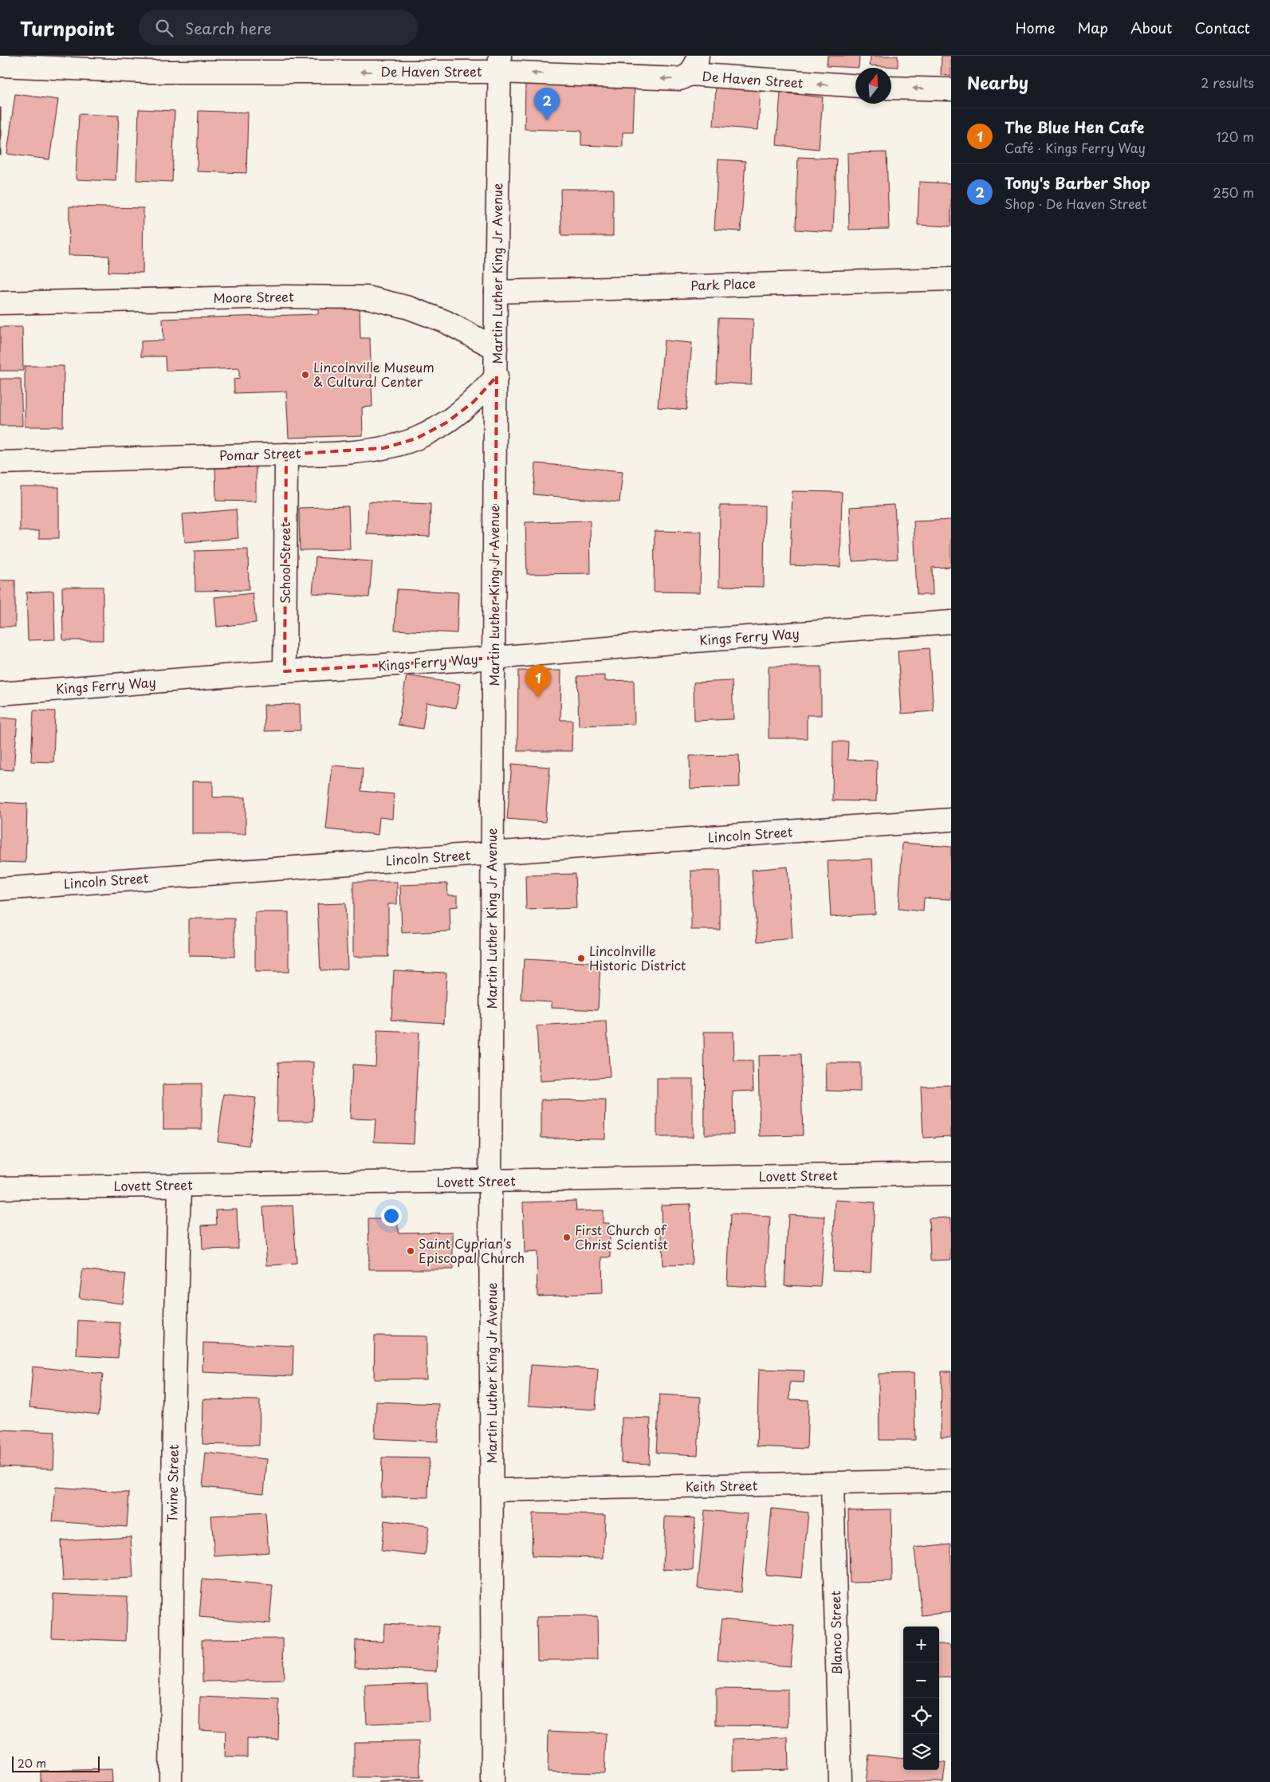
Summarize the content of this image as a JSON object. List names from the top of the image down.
{
  "streets": {
    "street": [
      "De Haven Street",
      "Martin Luther King Jr Avenue",
      "Park Place",
      "Moore Street",
      "Pomar Street",
      "School Street",
      "Kings Ferry Way",
      "Lincoln Street",
      "Lovett Street",
      "Twine Street",
      "Keith Street",
      "Blanco Street"
    ]
  },
  "crossings": [
    ["De Haven Street", "Martin Luther King Jr Avenue"],
    ["Martin Luther King Jr Avenue", "Park Place"],
    ["Martin Luther King Jr Avenue", "Moore Street"],
    ["Martin Luther King Jr Avenue", "Pomar Street"],
    ["Martin Luther King Jr Avenue", "Kings Ferry Way"],
    ["Martin Luther King Jr Avenue", "Lincoln Street"],
    ["Martin Luther King Jr Avenue", "Lovett Street"],
    ["Martin Luther King Jr Avenue", "Keith Street"],
    ["Pomar Street", "School Street"],
    ["School Street", "Kings Ferry Way"],
    ["Lovett Street", "Twine Street"],
    ["Keith Street", "Blanco Street"]
  ],
  "one_way": ["De Haven Street"],
  "places": [
    "Lincolnville Museum & Cultural Center",
    "Lincolnville Historic District",
    "First Church of Christ Scientist",
    "Saint Cyprian's Episcopal Church"
  ],
  "scale_bar": "20 m",
  "north": "top",
  "page": {
    "header": "Turnpoint",
    "search": "Search here",
    "nav": [
      "Home",
      "Map",
      "About",
      "Contact"
    ],
    "heading": ["Nearby", "2 results"],
    "pins": ["2", "1"],
    "list": [
      {
        "mark": "1",
        "name": "The Blue Hen Cafe",
        "note": "Café · Kings Ferry Way",
        "value": "120 m"
      },
      {
        "mark": "2",
        "name": "Tony's Barber Shop",
        "note": "Shop · De Haven Street",
        "value": "250 m"
      }
    ],
    "map_buttons": ["+", "−"],
    "scale": "20 m"
  }
}
